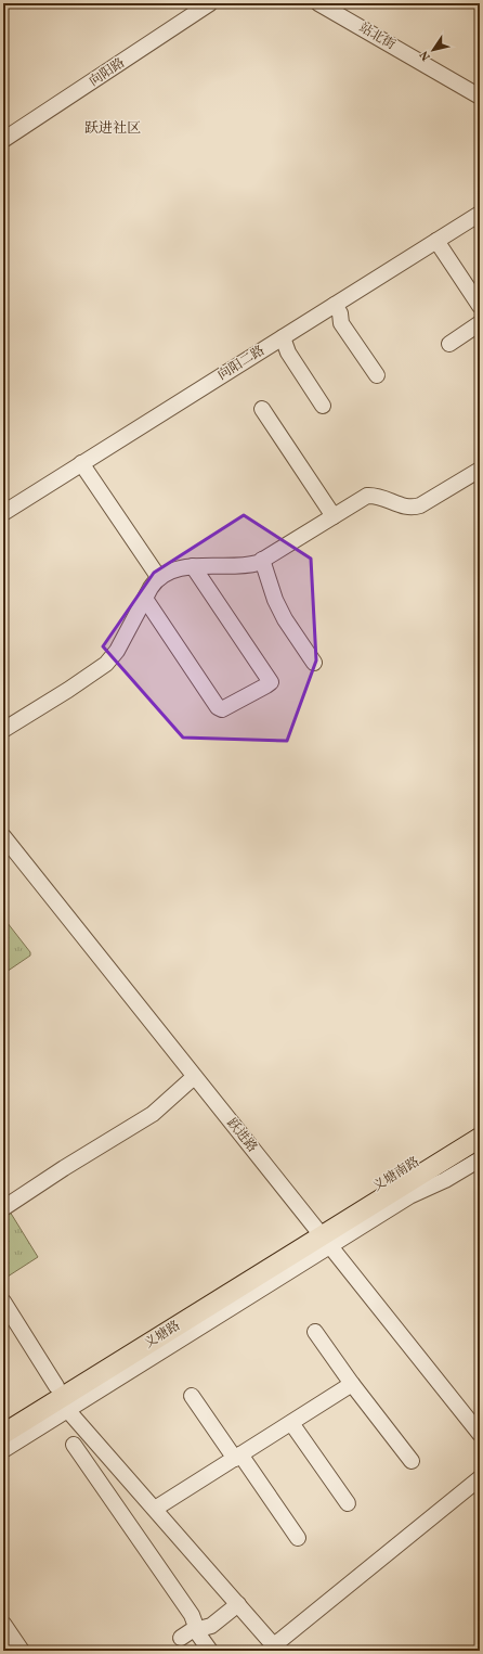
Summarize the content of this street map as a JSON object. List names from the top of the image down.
{
  "streets": {
    "main road": ["义塘南路", "义塘路"],
    "street": [
      "站北街",
      "向阳路",
      "向阳二路",
      "跃进路"
    ]
  },
  "crossings": [
    ["跃进路", "义塘南路"],
    ["跃进路", "义塘路"],
    ["义塘南路", "义塘路"]
  ],
  "districts": ["跃进社区"],
  "north": "bottom left"
}
